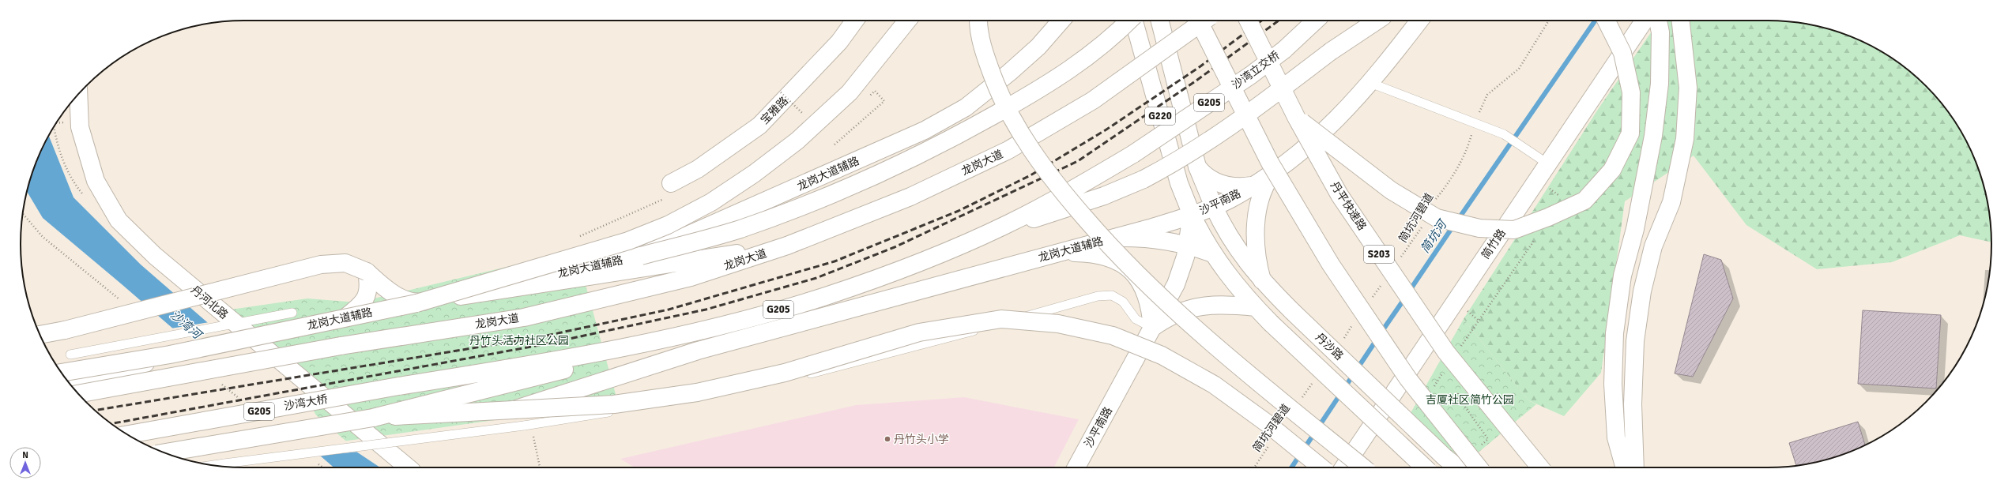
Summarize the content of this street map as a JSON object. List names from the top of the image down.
{
  "streets": {
    "main road": [
      "沙湾立交桥",
      "G205",
      "宝雅路",
      "G220",
      "龙岗大道",
      "龙岗大道辅路",
      "沙平南路",
      "丹平快速路",
      "简竹路",
      "S203",
      "丹河北路",
      "丹沙路",
      "沙湾大桥"
    ],
    "path": ["简坑河碧道"]
  },
  "crossings": [
    ["沙湾立交桥", "G205"],
    ["G205", "沙湾大桥"],
    ["G220", "龙岗大道辅路"],
    ["G220", "沙平南路"],
    ["G220", "丹沙路"],
    ["龙岗大道辅路", "沙平南路"],
    ["龙岗大道辅路", "丹沙路"],
    ["沙平南路", "丹沙路"]
  ],
  "water": ["简坑河", "沙湾河"],
  "parks": ["丹竹头活力社区公园", "吉厦社区简竹公园"],
  "places": ["丹竹头小学"],
  "north": "top"
}
